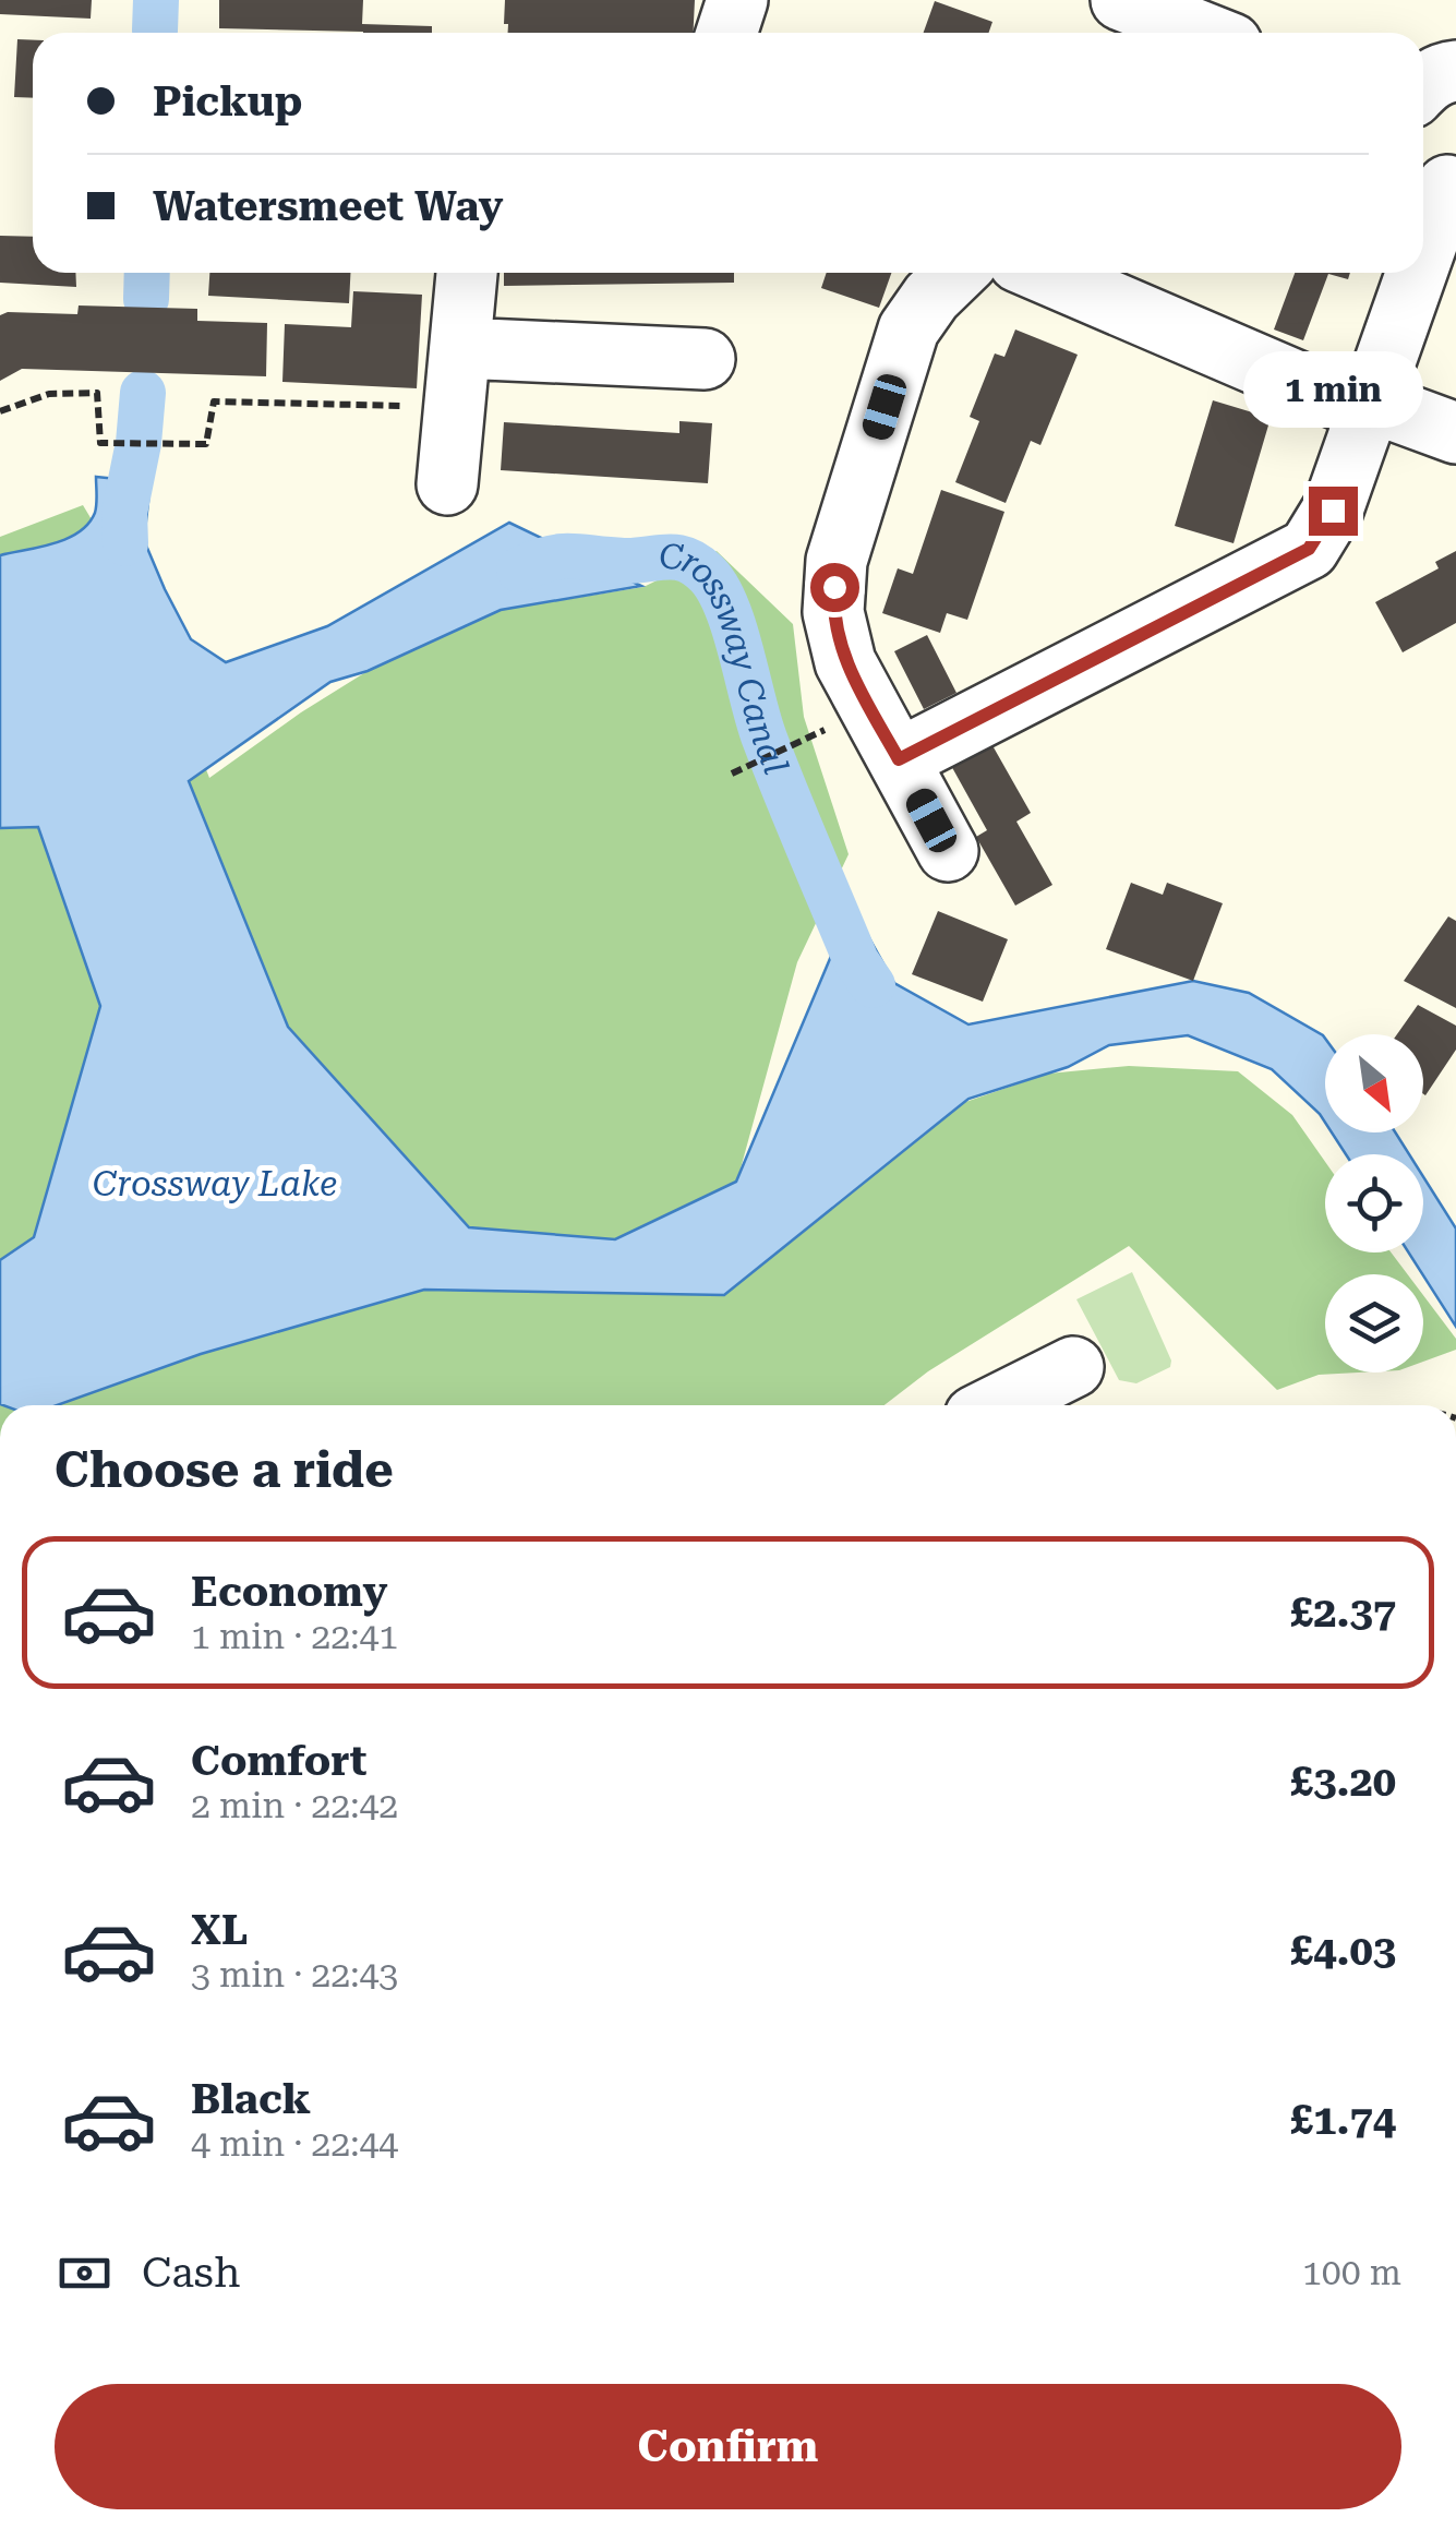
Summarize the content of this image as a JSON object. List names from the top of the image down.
{
  "water": ["Crossway Canal", "Crossway Lake"],
  "north": "bottom right",
  "page": {
    "banner": ["Pickup", "Watersmeet Way"],
    "bubble": "1 min",
    "heading": "Choose a ride",
    "list": [
      {
        "name": "Economy",
        "note": "1 min · 22:41",
        "value": "£2.37"
      },
      {
        "name": "Comfort",
        "note": "2 min · 22:42",
        "value": "£3.20"
      },
      {
        "name": "XL",
        "note": "3 min · 22:43",
        "value": "£4.03"
      },
      {
        "name": "Black",
        "note": "4 min · 22:44",
        "value": "£1.74"
      }
    ],
    "pay": ["Cash", "100 m"],
    "buttons": "Confirm"
  }
}
